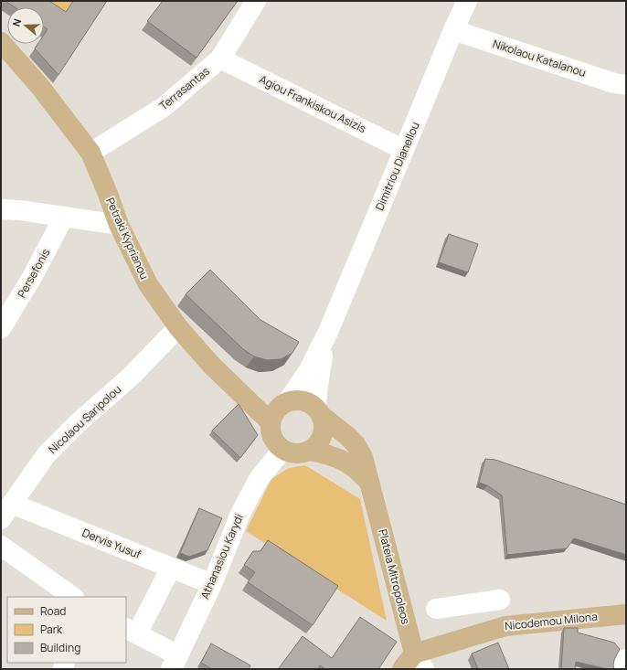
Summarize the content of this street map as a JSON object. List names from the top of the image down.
{
  "streets": {
    "main road": ["Petraki Kyprianou", "Plateia Mitropoleos", "Nicodemou Milona"],
    "street": [
      "Nikolaou Katalanou",
      "Terrasantas",
      "Agiou Frankiskou Asizis",
      "Dimitriou Dianellou",
      "Persefonis",
      "Nicolaou Saripolou",
      "Dervis Yusuf",
      "Athanasiou Karydi"
    ]
  },
  "crossings": [
    ["Nikolaou Katalanou", "Dimitriou Dianellou"],
    ["Terrasantas", "Agiou Frankiskou Asizis"],
    ["Terrasantas", "Petraki Kyprianou"],
    ["Agiou Frankiskou Asizis", "Dimitriou Dianellou"],
    ["Dimitriou Dianellou", "Petraki Kyprianou"],
    ["Dimitriou Dianellou", "Athanasiou Karydi"],
    ["Dimitriou Dianellou", "Plateia Mitropoleos"],
    ["Petraki Kyprianou", "Nicolaou Saripolou"],
    ["Petraki Kyprianou", "Athanasiou Karydi"],
    ["Petraki Kyprianou", "Plateia Mitropoleos"],
    ["Nicolaou Saripolou", "Dervis Yusuf"],
    ["Dervis Yusuf", "Athanasiou Karydi"],
    ["Athanasiou Karydi", "Plateia Mitropoleos"],
    ["Plateia Mitropoleos", "Nicodemou Milona"]
  ],
  "legend": ["Road", "Park", "Building"],
  "north": "left"
}
